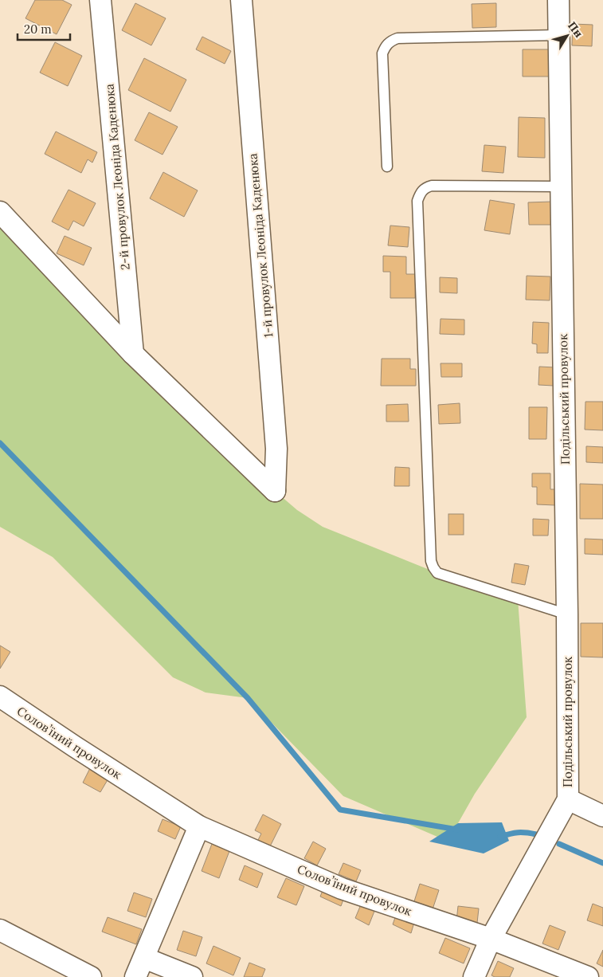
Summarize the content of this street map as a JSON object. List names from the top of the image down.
{
  "streets": {
    "street": [
      "2-й провулок Леоніда Каденюка",
      "1-й провулок Леоніда Каденюка",
      "Подільський провулок",
      "Соловʼїний провулок"
    ]
  },
  "crossings": [
    ["2-й провулок Леоніда Каденюка", "1-й провулок Леоніда Каденюка"]
  ],
  "scale_bar": "20 m",
  "north": "top right"
}
